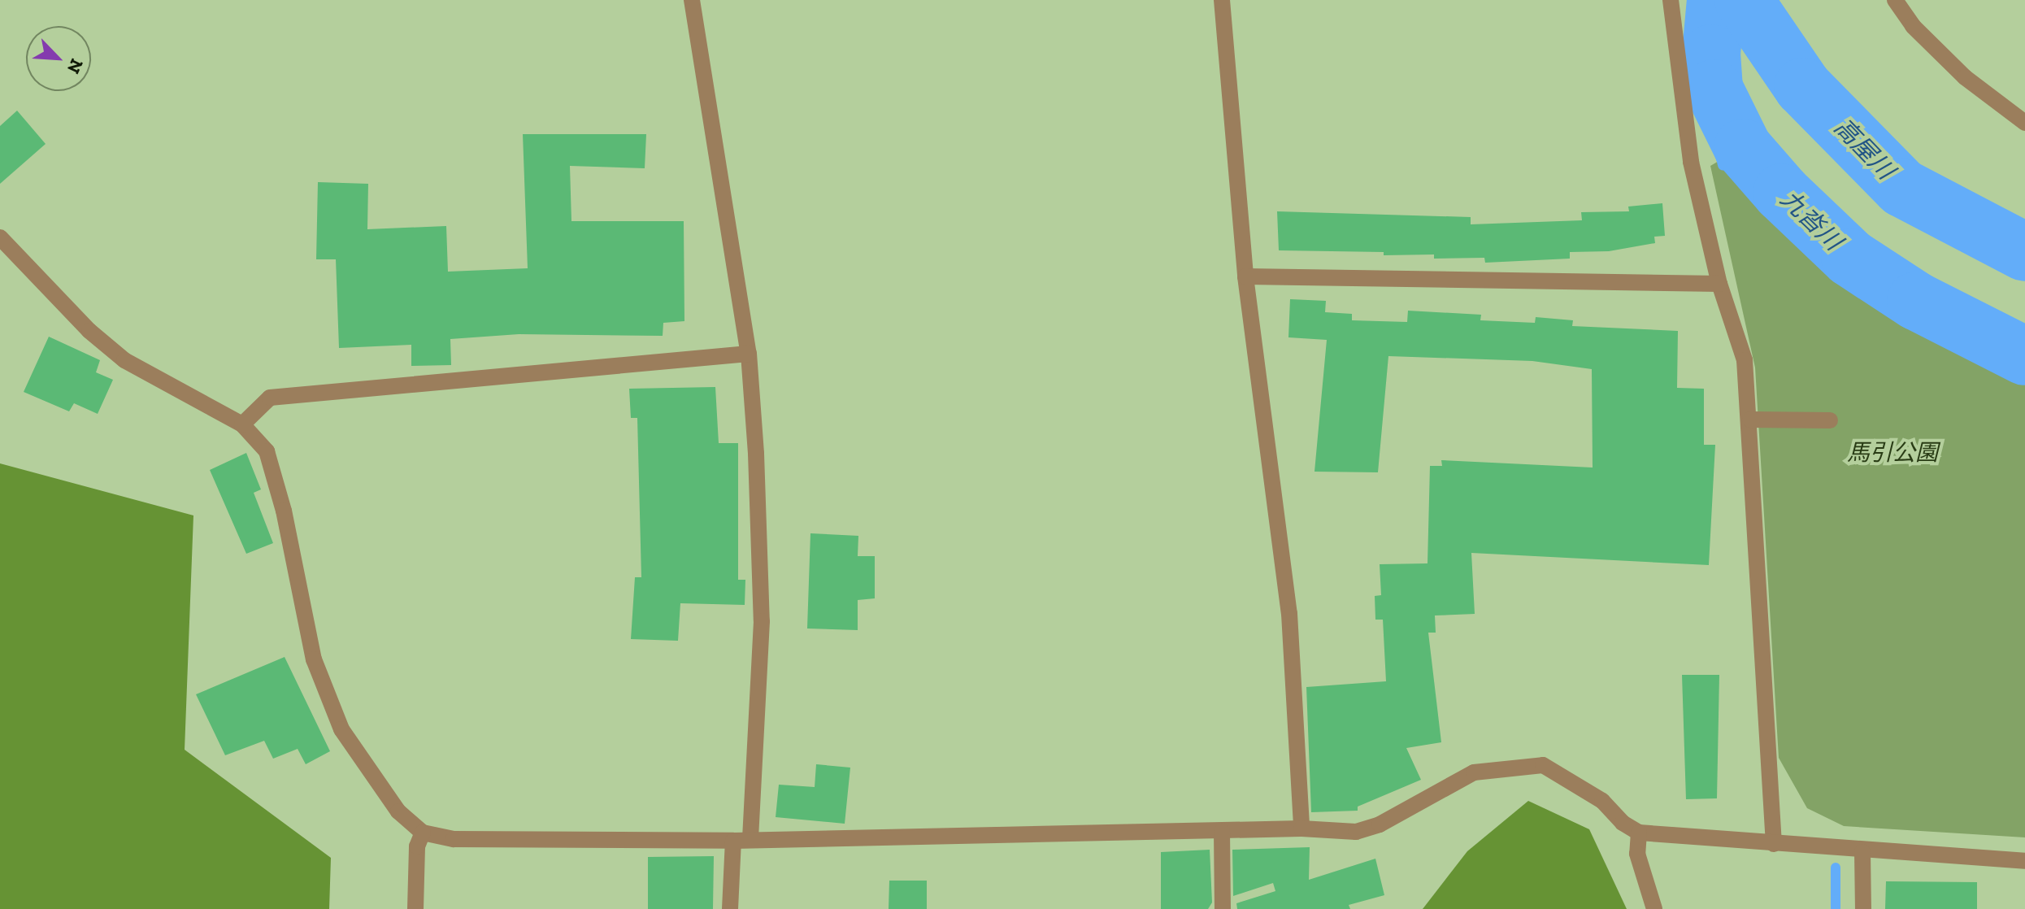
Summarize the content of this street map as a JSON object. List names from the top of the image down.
{
  "water": ["高屋川", "九沓川"],
  "parks": ["馬引公園"],
  "north": "bottom right"
}
